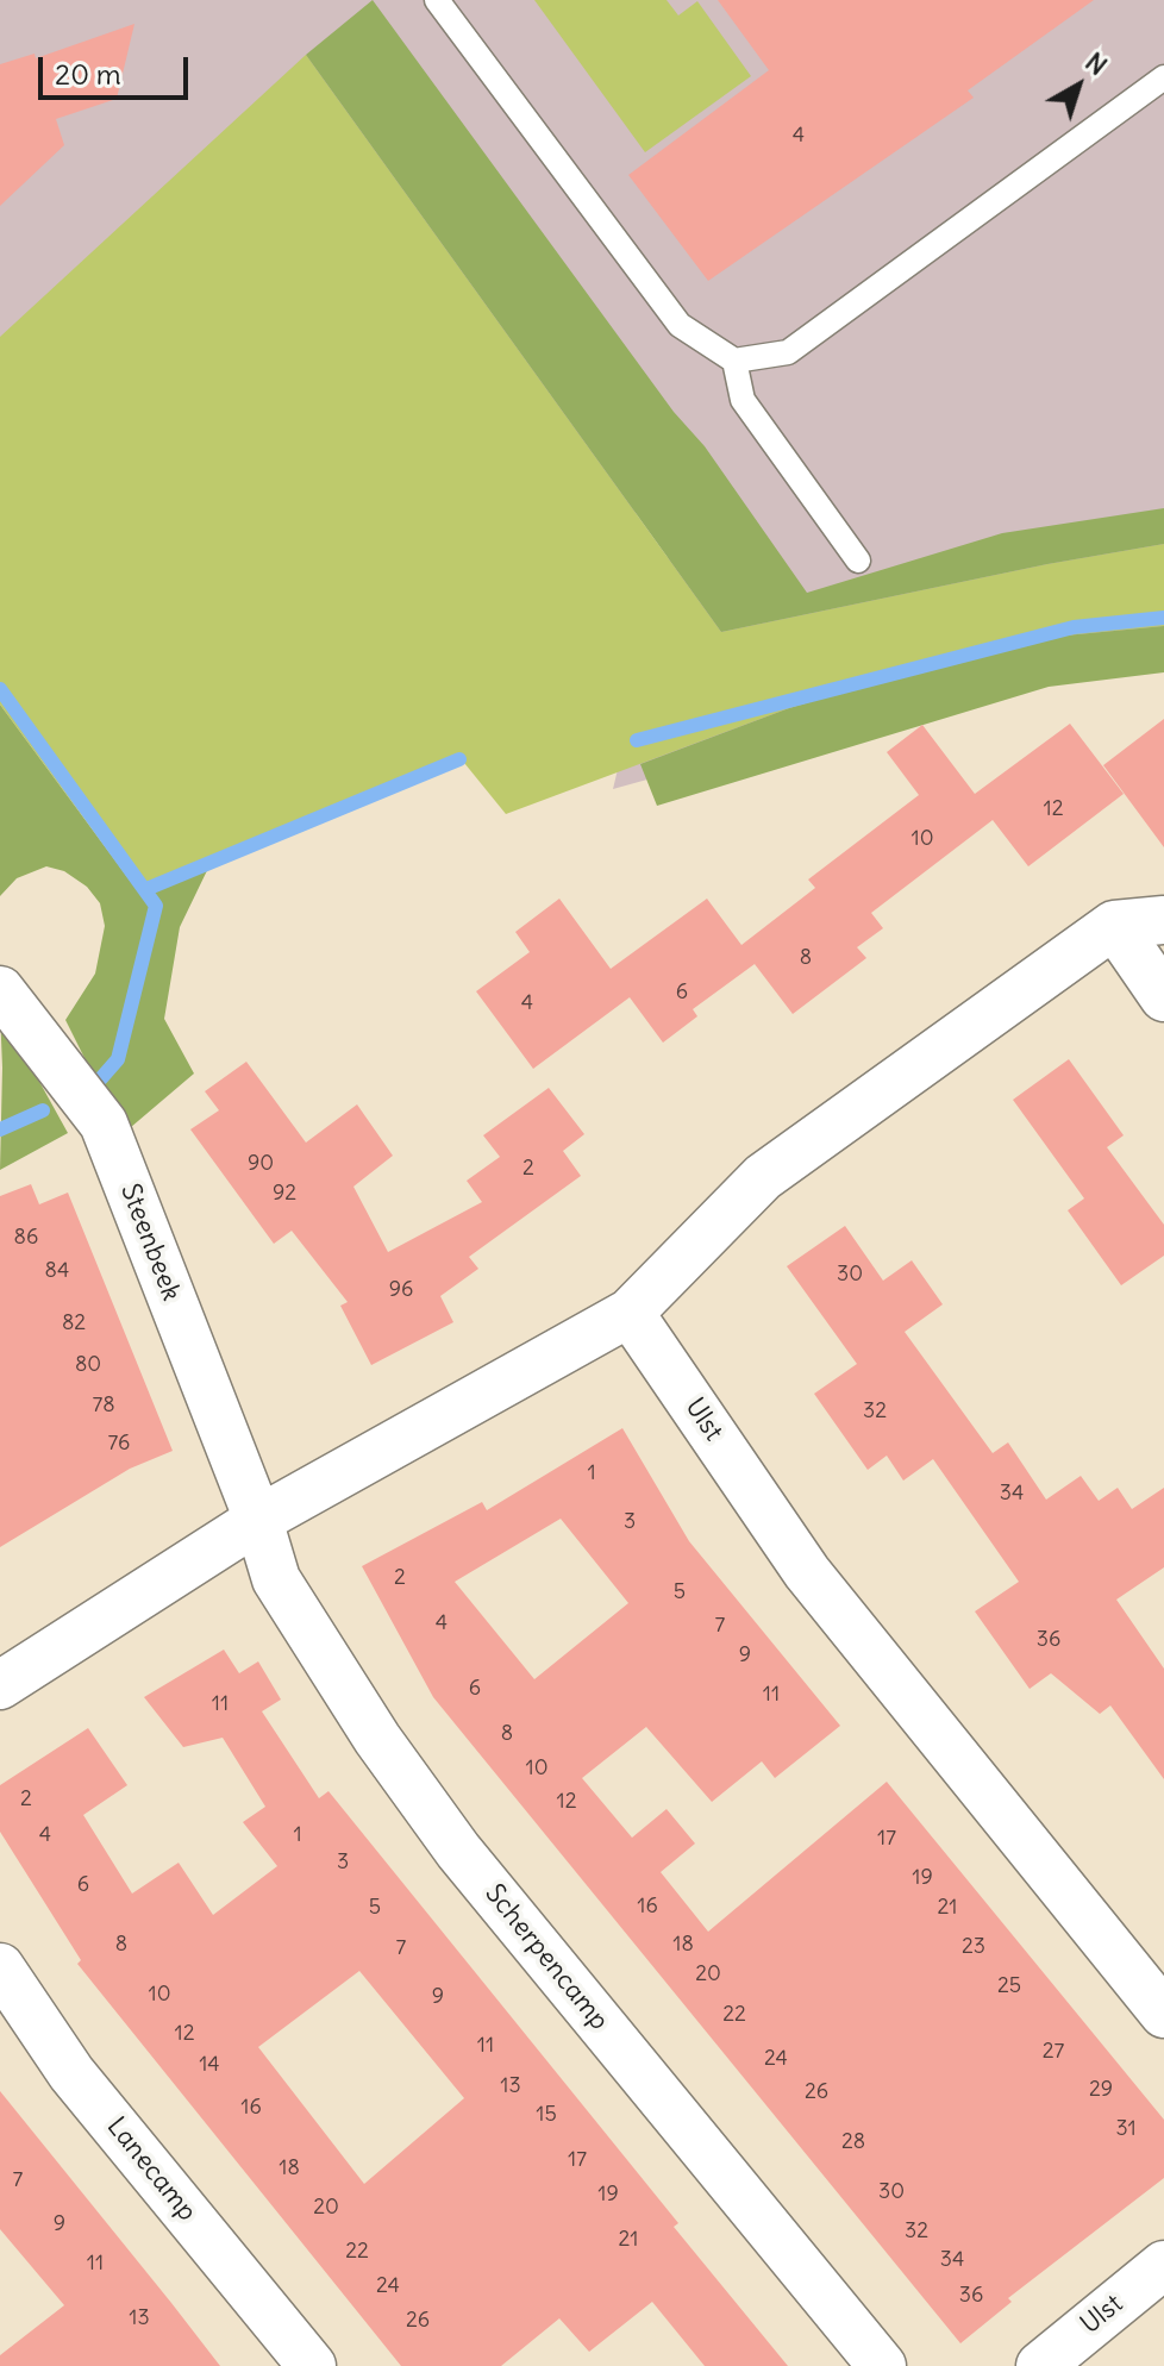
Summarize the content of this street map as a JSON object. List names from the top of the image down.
{
  "streets": {
    "street": [
      "Steenbeek",
      "Ulst",
      "Scherpencamp",
      "Lanecamp"
    ]
  },
  "crossings": [
    ["Steenbeek", "Scherpencamp"]
  ],
  "house_numbers": [
    "4",
    "12",
    "10",
    "8",
    "6",
    "4",
    "90",
    "2",
    "92",
    "86",
    "84",
    "30",
    "96",
    "82",
    "80",
    "78",
    "32",
    "76",
    "1",
    "34",
    "3",
    "2",
    "5",
    "4",
    "7",
    "36",
    "9",
    "6",
    "11",
    "11",
    "8",
    "10",
    "2",
    "12",
    "4",
    "1",
    "17",
    "3",
    "19",
    "6",
    "16",
    "5",
    "21",
    "8",
    "18",
    "23",
    "7",
    "20",
    "25",
    "10",
    "9",
    "22",
    "12",
    "11",
    "27",
    "24",
    "14",
    "13",
    "29",
    "26",
    "16",
    "15",
    "31",
    "28",
    "17",
    "18",
    "7",
    "30",
    "19",
    "20",
    "9",
    "32",
    "21",
    "22",
    "34",
    "11",
    "24",
    "36",
    "13",
    "26"
  ],
  "scale_bar": "20 m",
  "north": "top right"
}
